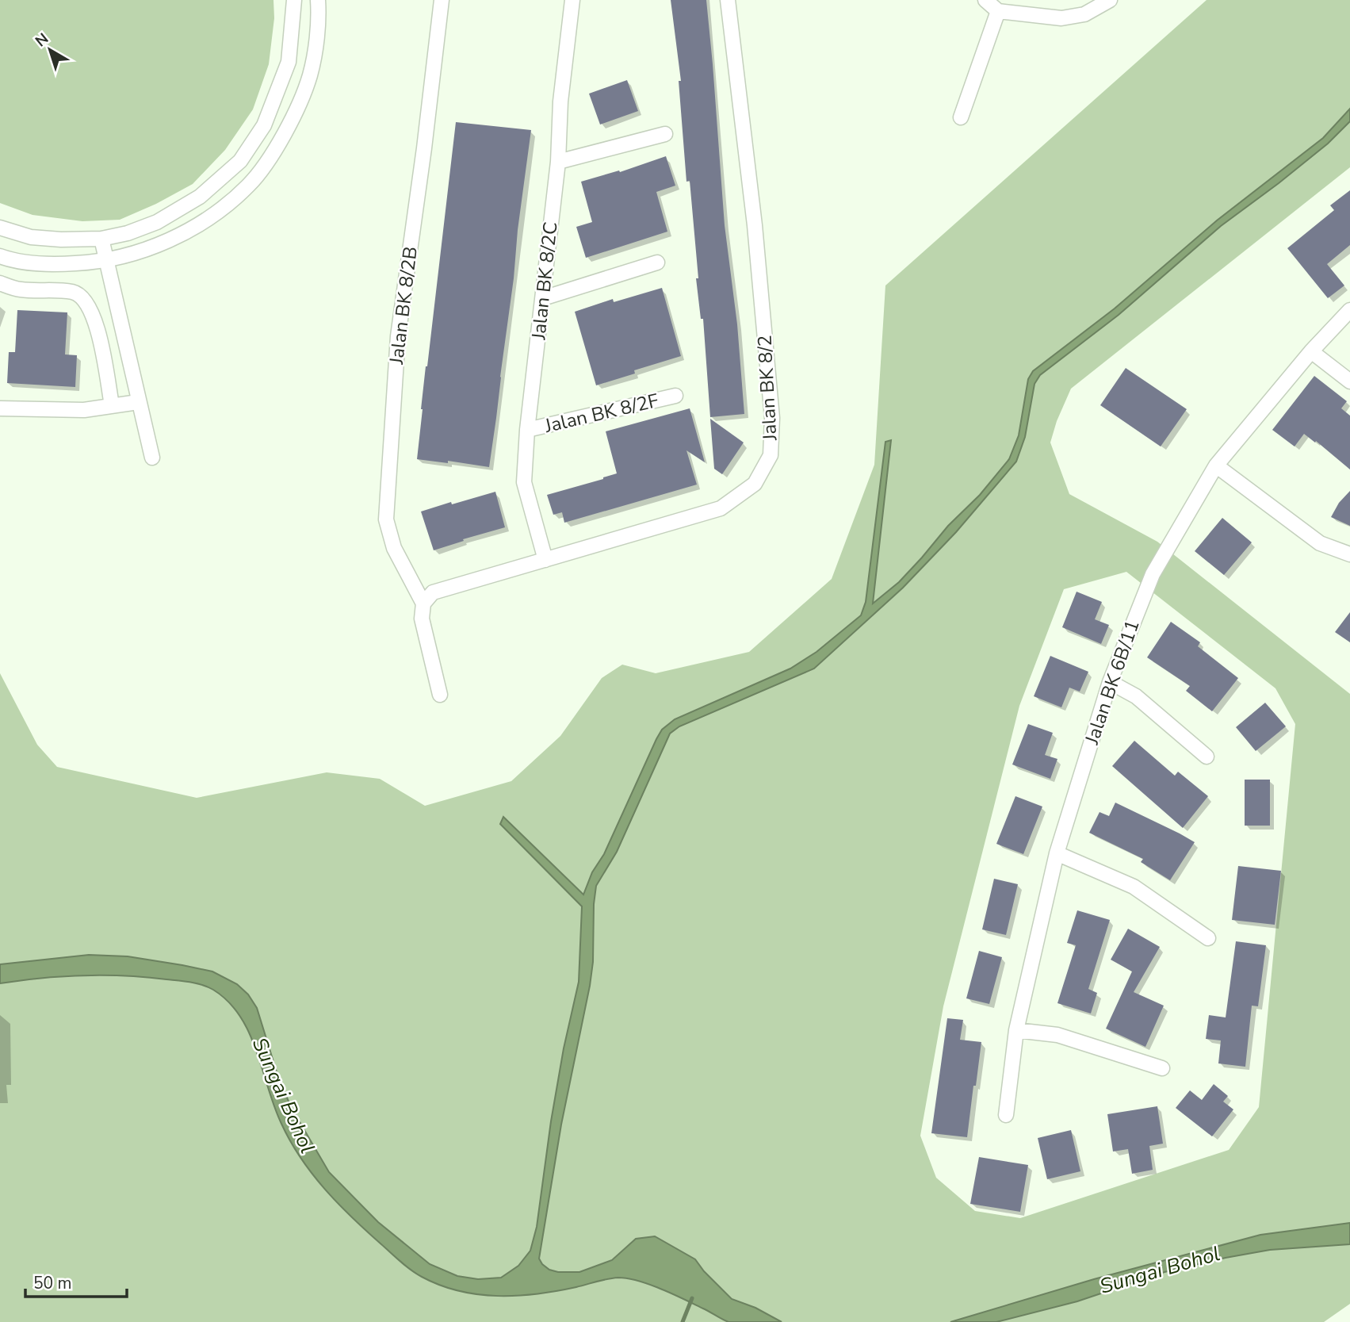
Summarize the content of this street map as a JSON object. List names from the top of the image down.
{
  "streets": {
    "street": [
      "Jalan BK 8/2C",
      "Jalan BK 8/2B",
      "Jalan BK 8/2",
      "Jalan BK 8/2F",
      "Jalan BK 6B/11"
    ]
  },
  "crossings": [
    ["Jalan BK 8/2C", "Jalan BK 8/2"],
    ["Jalan BK 8/2C", "Jalan BK 8/2F"],
    ["Jalan BK 8/2B", "Jalan BK 8/2"]
  ],
  "water": ["Sungai Bohol"],
  "scale_bar": "50 m",
  "north": "top left"
}
